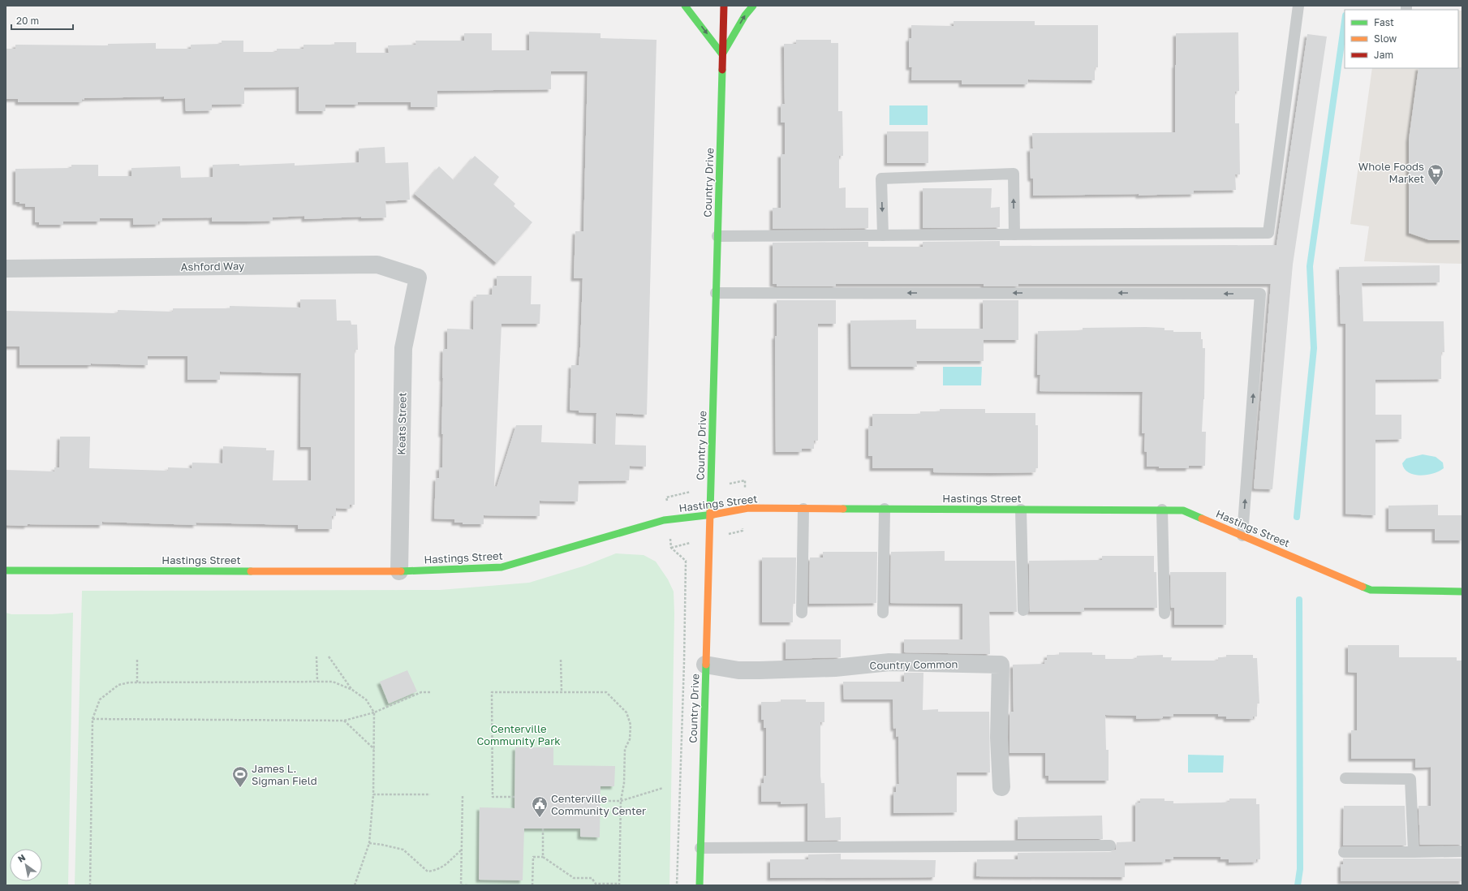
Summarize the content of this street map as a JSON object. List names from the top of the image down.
{
  "streets": {
    "street": [
      "Country Drive",
      "Ashford Way",
      "Keats Street",
      "Hastings Street",
      "Country Common"
    ]
  },
  "crossings": [
    ["Country Drive", "Hastings Street"],
    ["Country Drive", "Country Common"],
    ["Ashford Way", "Keats Street"],
    ["Keats Street", "Hastings Street"]
  ],
  "parks": ["Centerville Community Park"],
  "places": {
    "supermarket": ["Whole Foods Market"],
    "sports": ["James L. Sigman Field"],
    "public building": ["Centerville Community Center"]
  },
  "legend": ["Fast", "Slow", "Jam"],
  "scale_bar": "20 m",
  "north": "top left"
}
